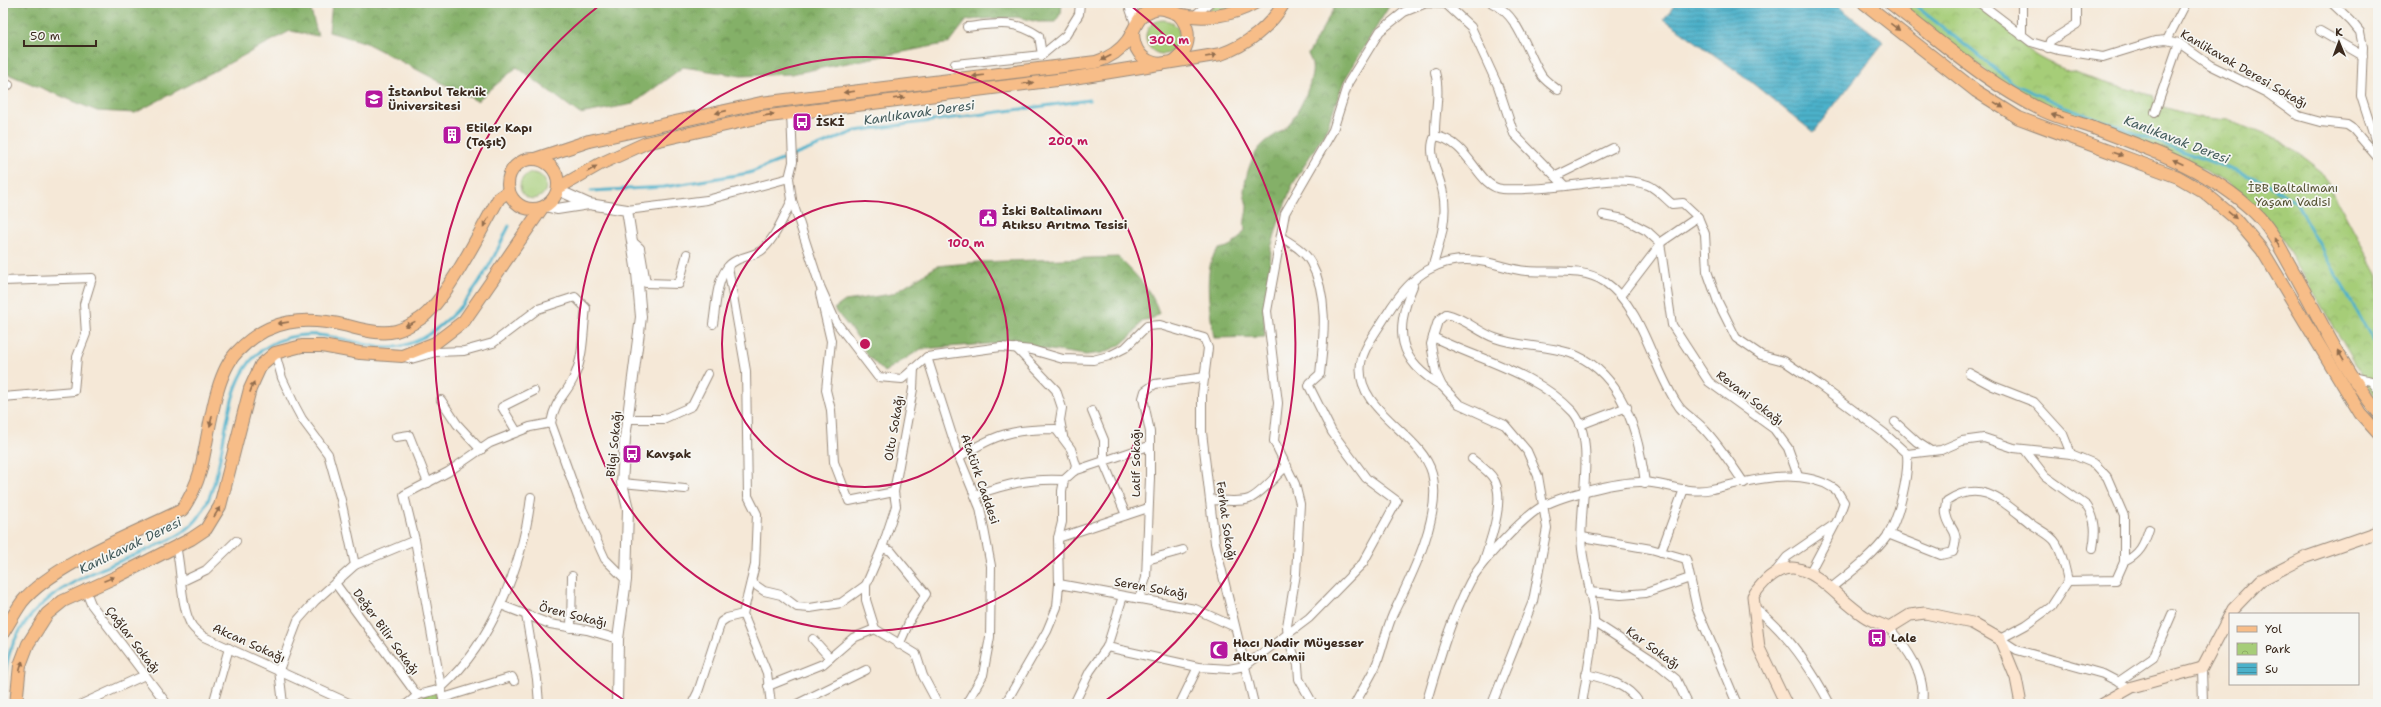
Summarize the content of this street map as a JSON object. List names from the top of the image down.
{
  "streets": {
    "street": [
      "Kanlikavak Deresi Sokağı",
      "Revani Sokağı",
      "Oltu Sokağı",
      "Bilgi Sokağı",
      "Latif Sokağı",
      "Atatürk Caddesi",
      "Ferhat Sokağı",
      "Seren Sokağı",
      "Ören Sokağı",
      "Değer Bilir Sokağı",
      "Çağlar Sokağı",
      "Akcan Sokağı",
      "Kar Sokağı"
    ]
  },
  "crossings": [
    ["Bilgi Sokağı", "Ören Sokağı"],
    ["Latif Sokağı", "Ferhat Sokağı"],
    ["Latif Sokağı", "Seren Sokağı"],
    ["Ferhat Sokağı", "Seren Sokağı"]
  ],
  "water": ["Kanlıkavak Deresi"],
  "parks": ["İBB Baltalimanı Yaşam Vadisi"],
  "places": {
    "school or university": ["İstanbul Teknik Üniversitesi"],
    "bus stop": ["İSKİ", "Kavşak", "Lale"],
    "building": ["Etiler Kapı (Taşıt)"],
    "public building": ["İski Baltalimanı Atıksu Arıtma Tesisi"],
    "mosque": ["Hacı Nadir Müyesser Altun Camii"]
  },
  "legend": ["Yol", "Park", "Su"],
  "scale_bar": "50 m",
  "north": "top",
  "rings": ["300 m", "200 m", "100 m"]
}
